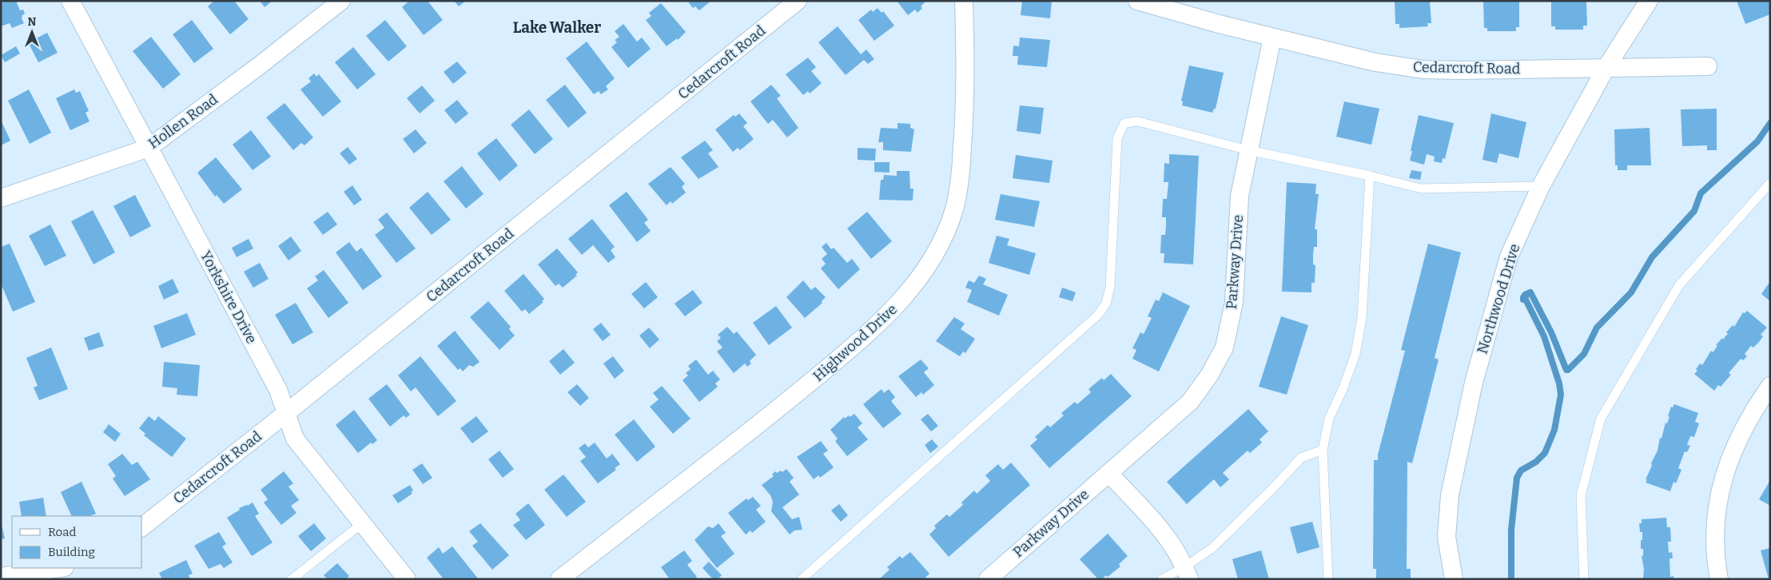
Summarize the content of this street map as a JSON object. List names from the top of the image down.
{
  "streets": {
    "street": [
      "Cedarcroft Road",
      "Hollen Road",
      "Parkway Drive",
      "Yorkshire Drive",
      "Northwood Drive",
      "Highwood Drive"
    ]
  },
  "crossings": [
    ["Cedarcroft Road", "Parkway Drive"],
    ["Cedarcroft Road", "Yorkshire Drive"],
    ["Cedarcroft Road", "Northwood Drive"],
    ["Hollen Road", "Yorkshire Drive"]
  ],
  "districts": ["Lake Walker"],
  "legend": ["Road", "Building"],
  "north": "top"
}
